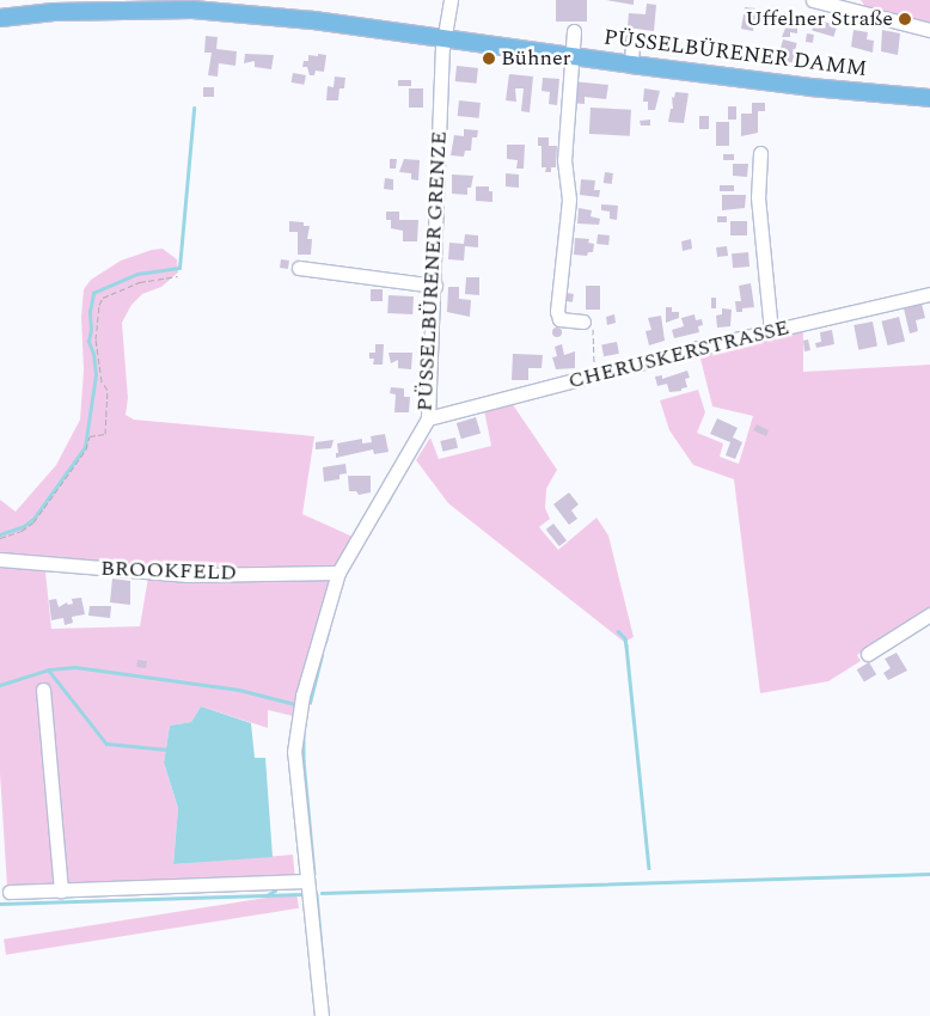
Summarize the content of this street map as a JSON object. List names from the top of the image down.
{
  "streets": {
    "main road": ["PÜSSELBÜRENER DAMM"],
    "street": ["PÜSSELBÜRENER GRENZE", "CHERUSKERSTRASSE", "BROOKFELD"]
  },
  "crossings": [
    ["PÜSSELBÜRENER DAMM", "PÜSSELBÜRENER GRENZE"],
    ["PÜSSELBÜRENER GRENZE", "CHERUSKERSTRASSE"],
    ["PÜSSELBÜRENER GRENZE", "BROOKFELD"]
  ],
  "places": ["Uffelner Straße", "Bühner"]
}
